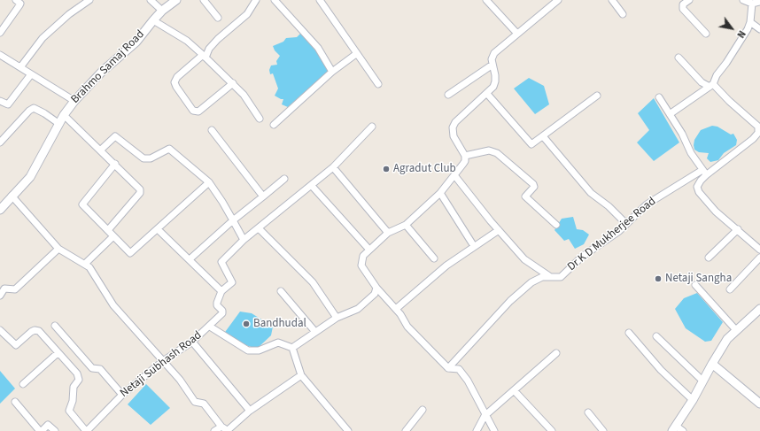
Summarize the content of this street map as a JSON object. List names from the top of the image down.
{
  "streets": {
    "street": ["Brahmo Samaj Road", "Dr K D Mukherjee Road", "Netaji Subhash Road"]
  },
  "places": ["Agradut Club", "Netaji Sangha", "Bandhudal"],
  "north": "bottom right"
}
